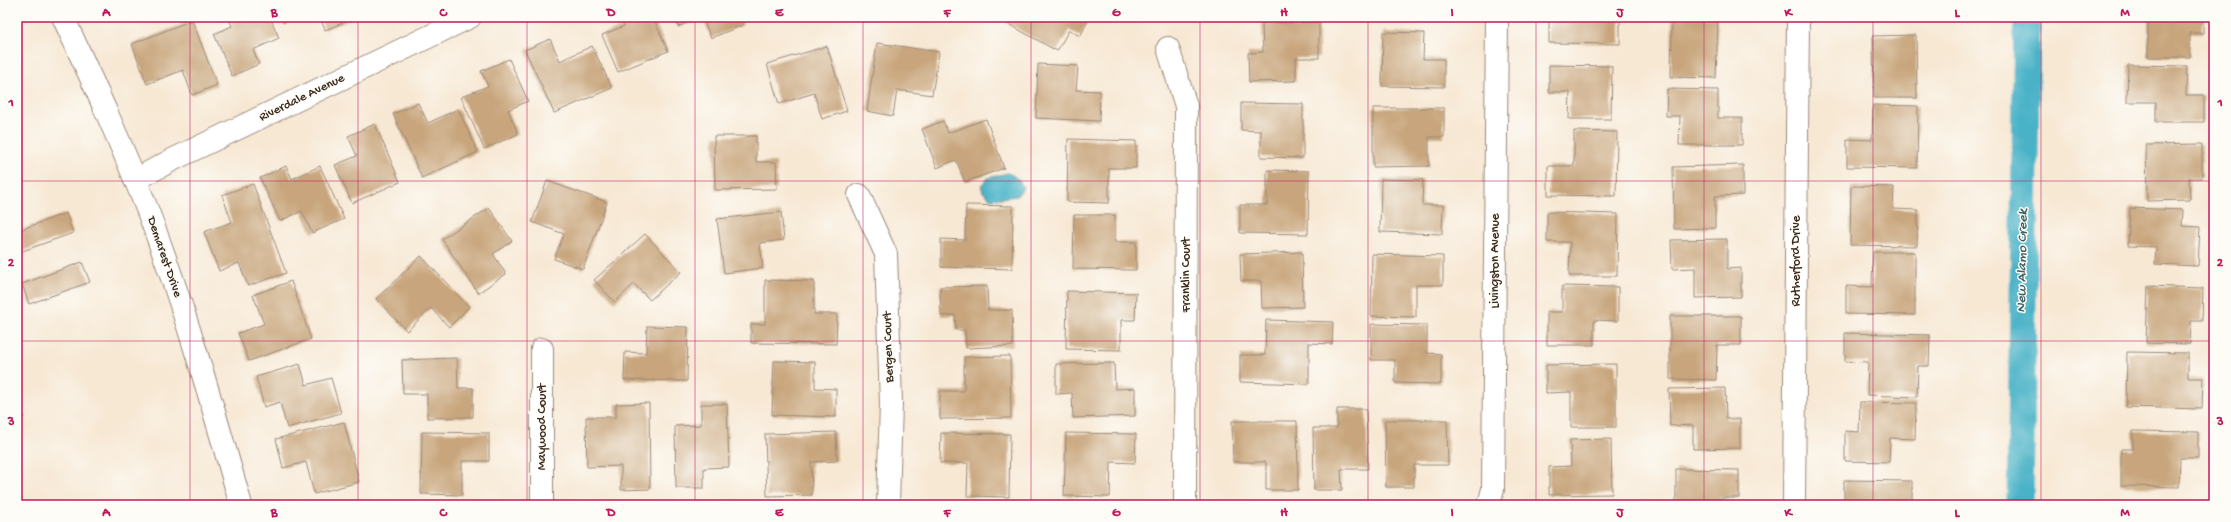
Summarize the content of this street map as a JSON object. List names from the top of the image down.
{
  "streets": {
    "street": [
      "Riverdale Avenue",
      "Demarest Drive",
      "Livingston Avenue",
      "Rutherford Drive",
      "Franklin Court",
      "Bergen Court",
      "Maywood Court"
    ]
  },
  "crossings": [
    ["Riverdale Avenue", "Demarest Drive"]
  ],
  "water": ["New Alamo Creek"],
  "grid": {
    "columns": [
      "A",
      "B",
      "C",
      "D",
      "E",
      "F",
      "G",
      "H",
      "I",
      "J",
      "K",
      "L",
      "M"
    ],
    "rows": ["1", "2", "3"]
  }
}
